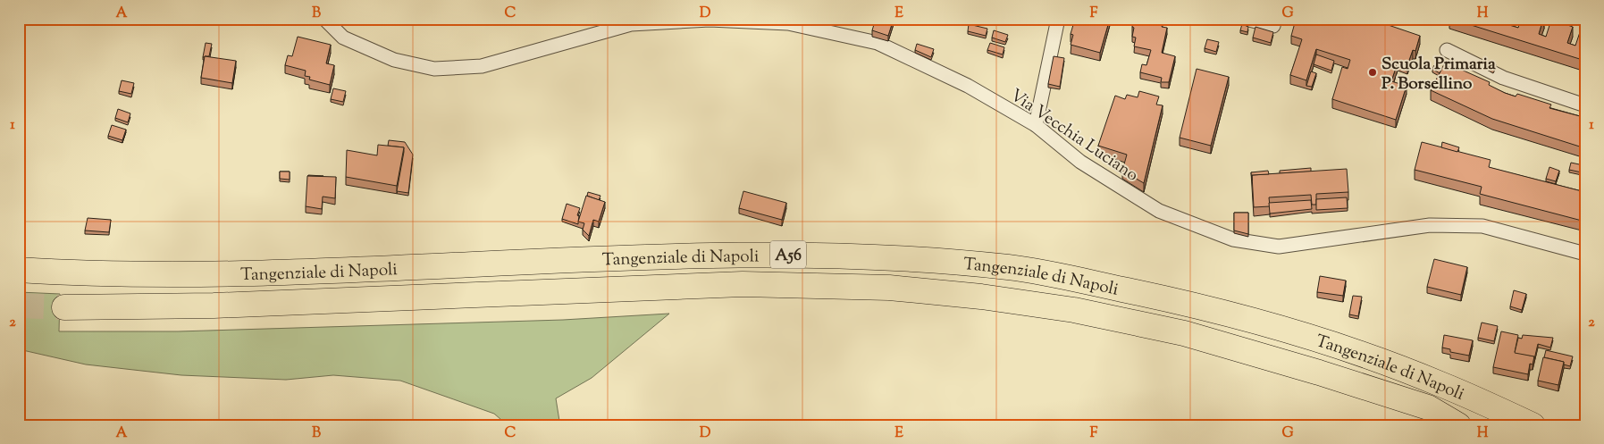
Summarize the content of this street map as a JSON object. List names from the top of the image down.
{
  "streets": {
    "highway": ["A56", "Tangenziale di Napoli"],
    "street": ["Via Vecchia Luciano"]
  },
  "places": ["Scuola Primaria P. Borsellino"],
  "grid": {
    "columns": [
      "A",
      "B",
      "C",
      "D",
      "E",
      "F",
      "G",
      "H"
    ],
    "rows": ["1", "2"]
  }
}
